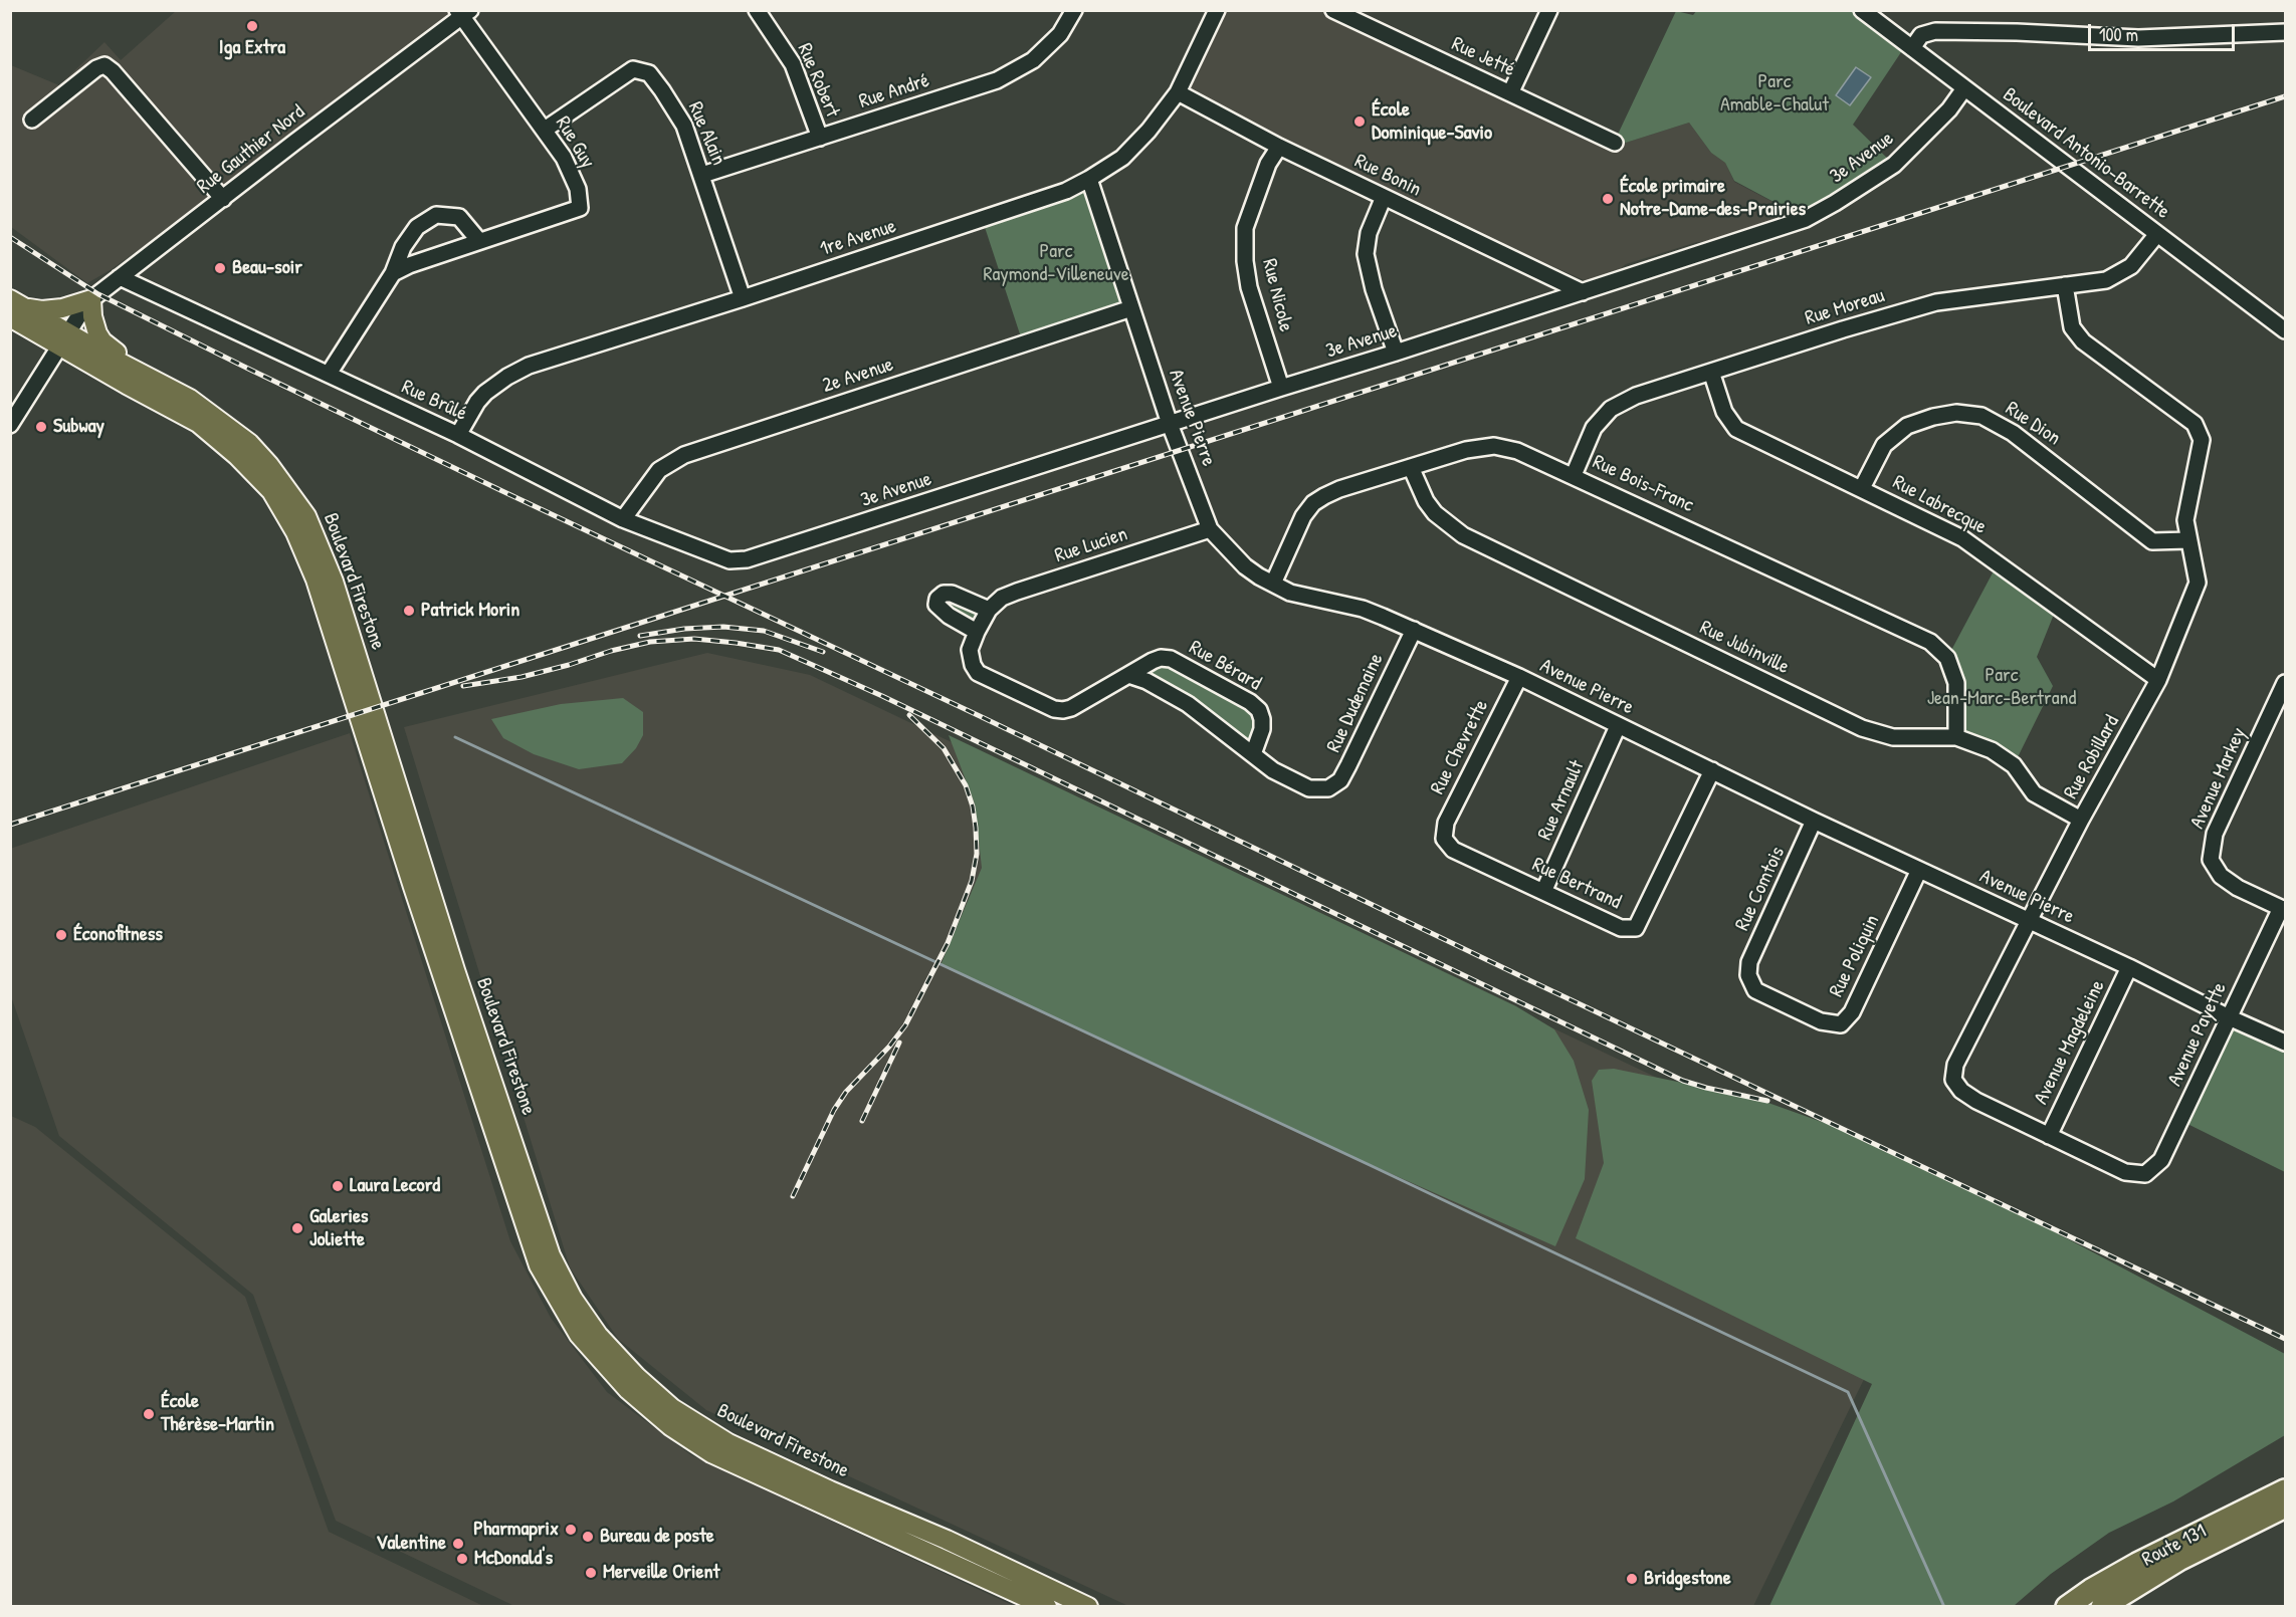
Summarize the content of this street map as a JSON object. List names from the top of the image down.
{
  "streets": {
    "highway": ["Route 131"],
    "main road": ["Boulevard Firestone"],
    "street": [
      "Rue Jetté",
      "Rue Robert",
      "Rue André",
      "Rue Alain",
      "Rue Guy",
      "Rue Gauthier Nord",
      "Boulevard Antonio-Barrette",
      "3e Avenue",
      "Rue Bonin",
      "1re Avenue",
      "Rue Nicole",
      "Rue Moreau",
      "2e Avenue",
      "Rue Brûlé",
      "Avenue Pierre",
      "Rue Dion",
      "Rue Bois-Franc",
      "Rue Labrecque",
      "Rue Lucien",
      "Rue Jubinville",
      "Rue Bérard",
      "Rue Dudemaine",
      "Rue Chevrette",
      "Rue Robillard",
      "Avenue Markey",
      "Rue Arnault",
      "Rue Bertrand",
      "Rue Comtois",
      "Rue Poliquin",
      "Avenue Payette",
      "Avenue Magdeleine"
    ]
  },
  "crossings": [
    ["Rue Robert", "Rue André"],
    ["Rue André", "Rue Alain"],
    ["Rue Alain", "Rue Guy"],
    ["Rue Alain", "1re Avenue"],
    ["Rue Guy", "Rue Gauthier Nord"],
    ["Rue Gauthier Nord", "Rue Brûlé"],
    ["Rue Gauthier Nord", "Boulevard Firestone"],
    ["Boulevard Antonio-Barrette", "3e Avenue"],
    ["Boulevard Antonio-Barrette", "Rue Moreau"],
    ["3e Avenue", "Rue Bonin"],
    ["3e Avenue", "Rue Nicole"],
    ["3e Avenue", "Rue Brûlé"],
    ["3e Avenue", "Avenue Pierre"],
    ["Rue Bonin", "1re Avenue"],
    ["Rue Bonin", "Rue Nicole"],
    ["1re Avenue", "Rue Brûlé"],
    ["1re Avenue", "Avenue Pierre"],
    ["Rue Moreau", "Rue Bois-Franc"],
    ["Rue Moreau", "Rue Labrecque"],
    ["Rue Moreau", "Rue Robillard"],
    ["2e Avenue", "Rue Brûlé"],
    ["2e Avenue", "Avenue Pierre"],
    ["Avenue Pierre", "Rue Bois-Franc"],
    ["Avenue Pierre", "Rue Lucien"],
    ["Avenue Pierre", "Rue Dudemaine"],
    ["Avenue Pierre", "Rue Chevrette"],
    ["Avenue Pierre", "Rue Robillard"],
    ["Avenue Pierre", "Rue Arnault"],
    ["Avenue Pierre", "Rue Bertrand"],
    ["Avenue Pierre", "Rue Comtois"],
    ["Avenue Pierre", "Rue Poliquin"],
    ["Avenue Pierre", "Avenue Payette"],
    ["Avenue Pierre", "Avenue Magdeleine"],
    ["Rue Dion", "Rue Labrecque"],
    ["Rue Dion", "Rue Robillard"],
    ["Rue Bois-Franc", "Rue Jubinville"],
    ["Rue Labrecque", "Rue Robillard"],
    ["Rue Lucien", "Rue Bérard"],
    ["Rue Jubinville", "Rue Robillard"],
    ["Rue Bérard", "Rue Dudemaine"],
    ["Rue Chevrette", "Rue Bertrand"],
    ["Rue Robillard", "Avenue Payette"],
    ["Rue Robillard", "Avenue Magdeleine"],
    ["Avenue Markey", "Avenue Payette"],
    ["Rue Arnault", "Rue Bertrand"],
    ["Rue Comtois", "Rue Poliquin"]
  ],
  "parks": ["Parc Amable-Chalut", "Parc Raymond-Villeneuve", "Parc Jean-Marc-Bertrand"],
  "places": [
    "Iga Extra",
    "École Dominique-Savio",
    "École primaire Notre-Dame-des-Prairies",
    "Beau-soir",
    "Subway",
    "Patrick Morin",
    "Éconofitness",
    "Laura Lecord",
    "Galeries Joliette",
    "École Thérèse-Martin",
    "Pharmaprix",
    "Bureau de poste",
    "Valentine",
    "McDonald's",
    "Merveille Orient",
    "Bridgestone"
  ],
  "scale_bar": "100 m"
}
